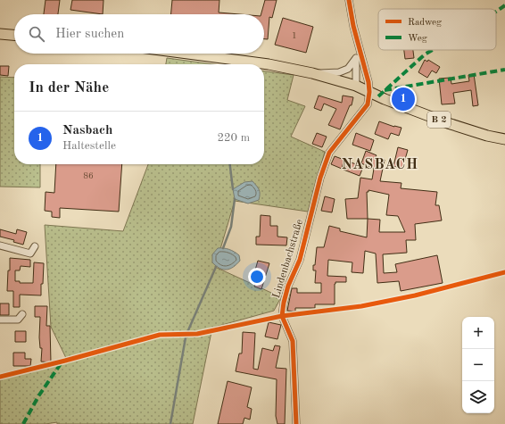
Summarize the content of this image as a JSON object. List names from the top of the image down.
{
  "streets": {
    "main road": ["B 2"],
    "street": ["Lindenbachstraße"]
  },
  "crossings": [
    ["B 2", "Lindenbachstraße"]
  ],
  "districts": ["NASBACH"],
  "house_numbers": ["1", "86"],
  "legend": ["Radweg", "Weg"],
  "page": {
    "search": "Hier suchen",
    "heading": "In der Nähe",
    "pins": "1",
    "list": [
      {
        "mark": "1",
        "name": "Nasbach",
        "note": "Haltestelle",
        "value": "220 m"
      }
    ],
    "map_buttons": ["+", "−"]
  }
}
